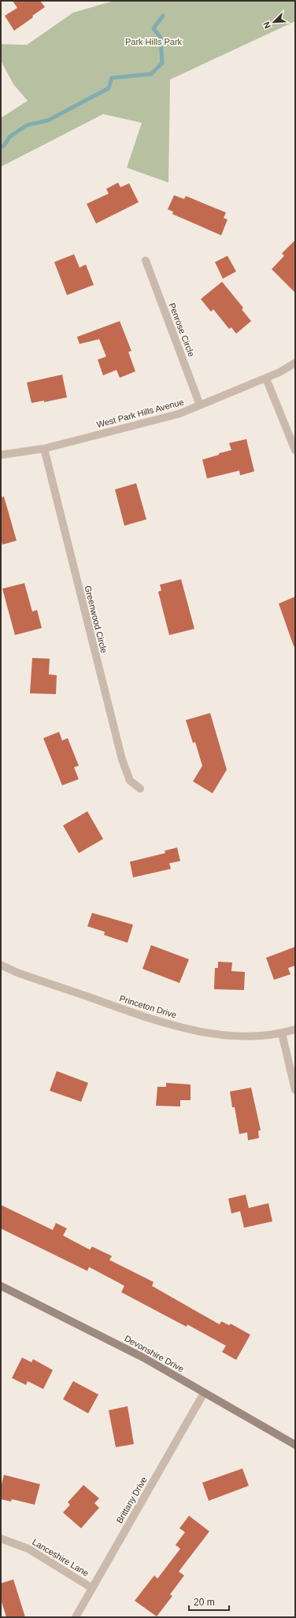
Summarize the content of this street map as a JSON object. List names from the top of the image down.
{
  "streets": {
    "street": [
      "Penrose Circle",
      "West Park Hills Avenue",
      "Greenwood Circle",
      "Princeton Drive",
      "Devonshire Drive",
      "Brittany Drive",
      "Lanceshire Lane"
    ]
  },
  "crossings": [
    ["Penrose Circle", "West Park Hills Avenue"],
    ["West Park Hills Avenue", "Greenwood Circle"],
    ["Devonshire Drive", "Brittany Drive"],
    ["Brittany Drive", "Lanceshire Lane"]
  ],
  "parks": ["Park Hills Park"],
  "scale_bar": "20 m",
  "north": "bottom left"
}
